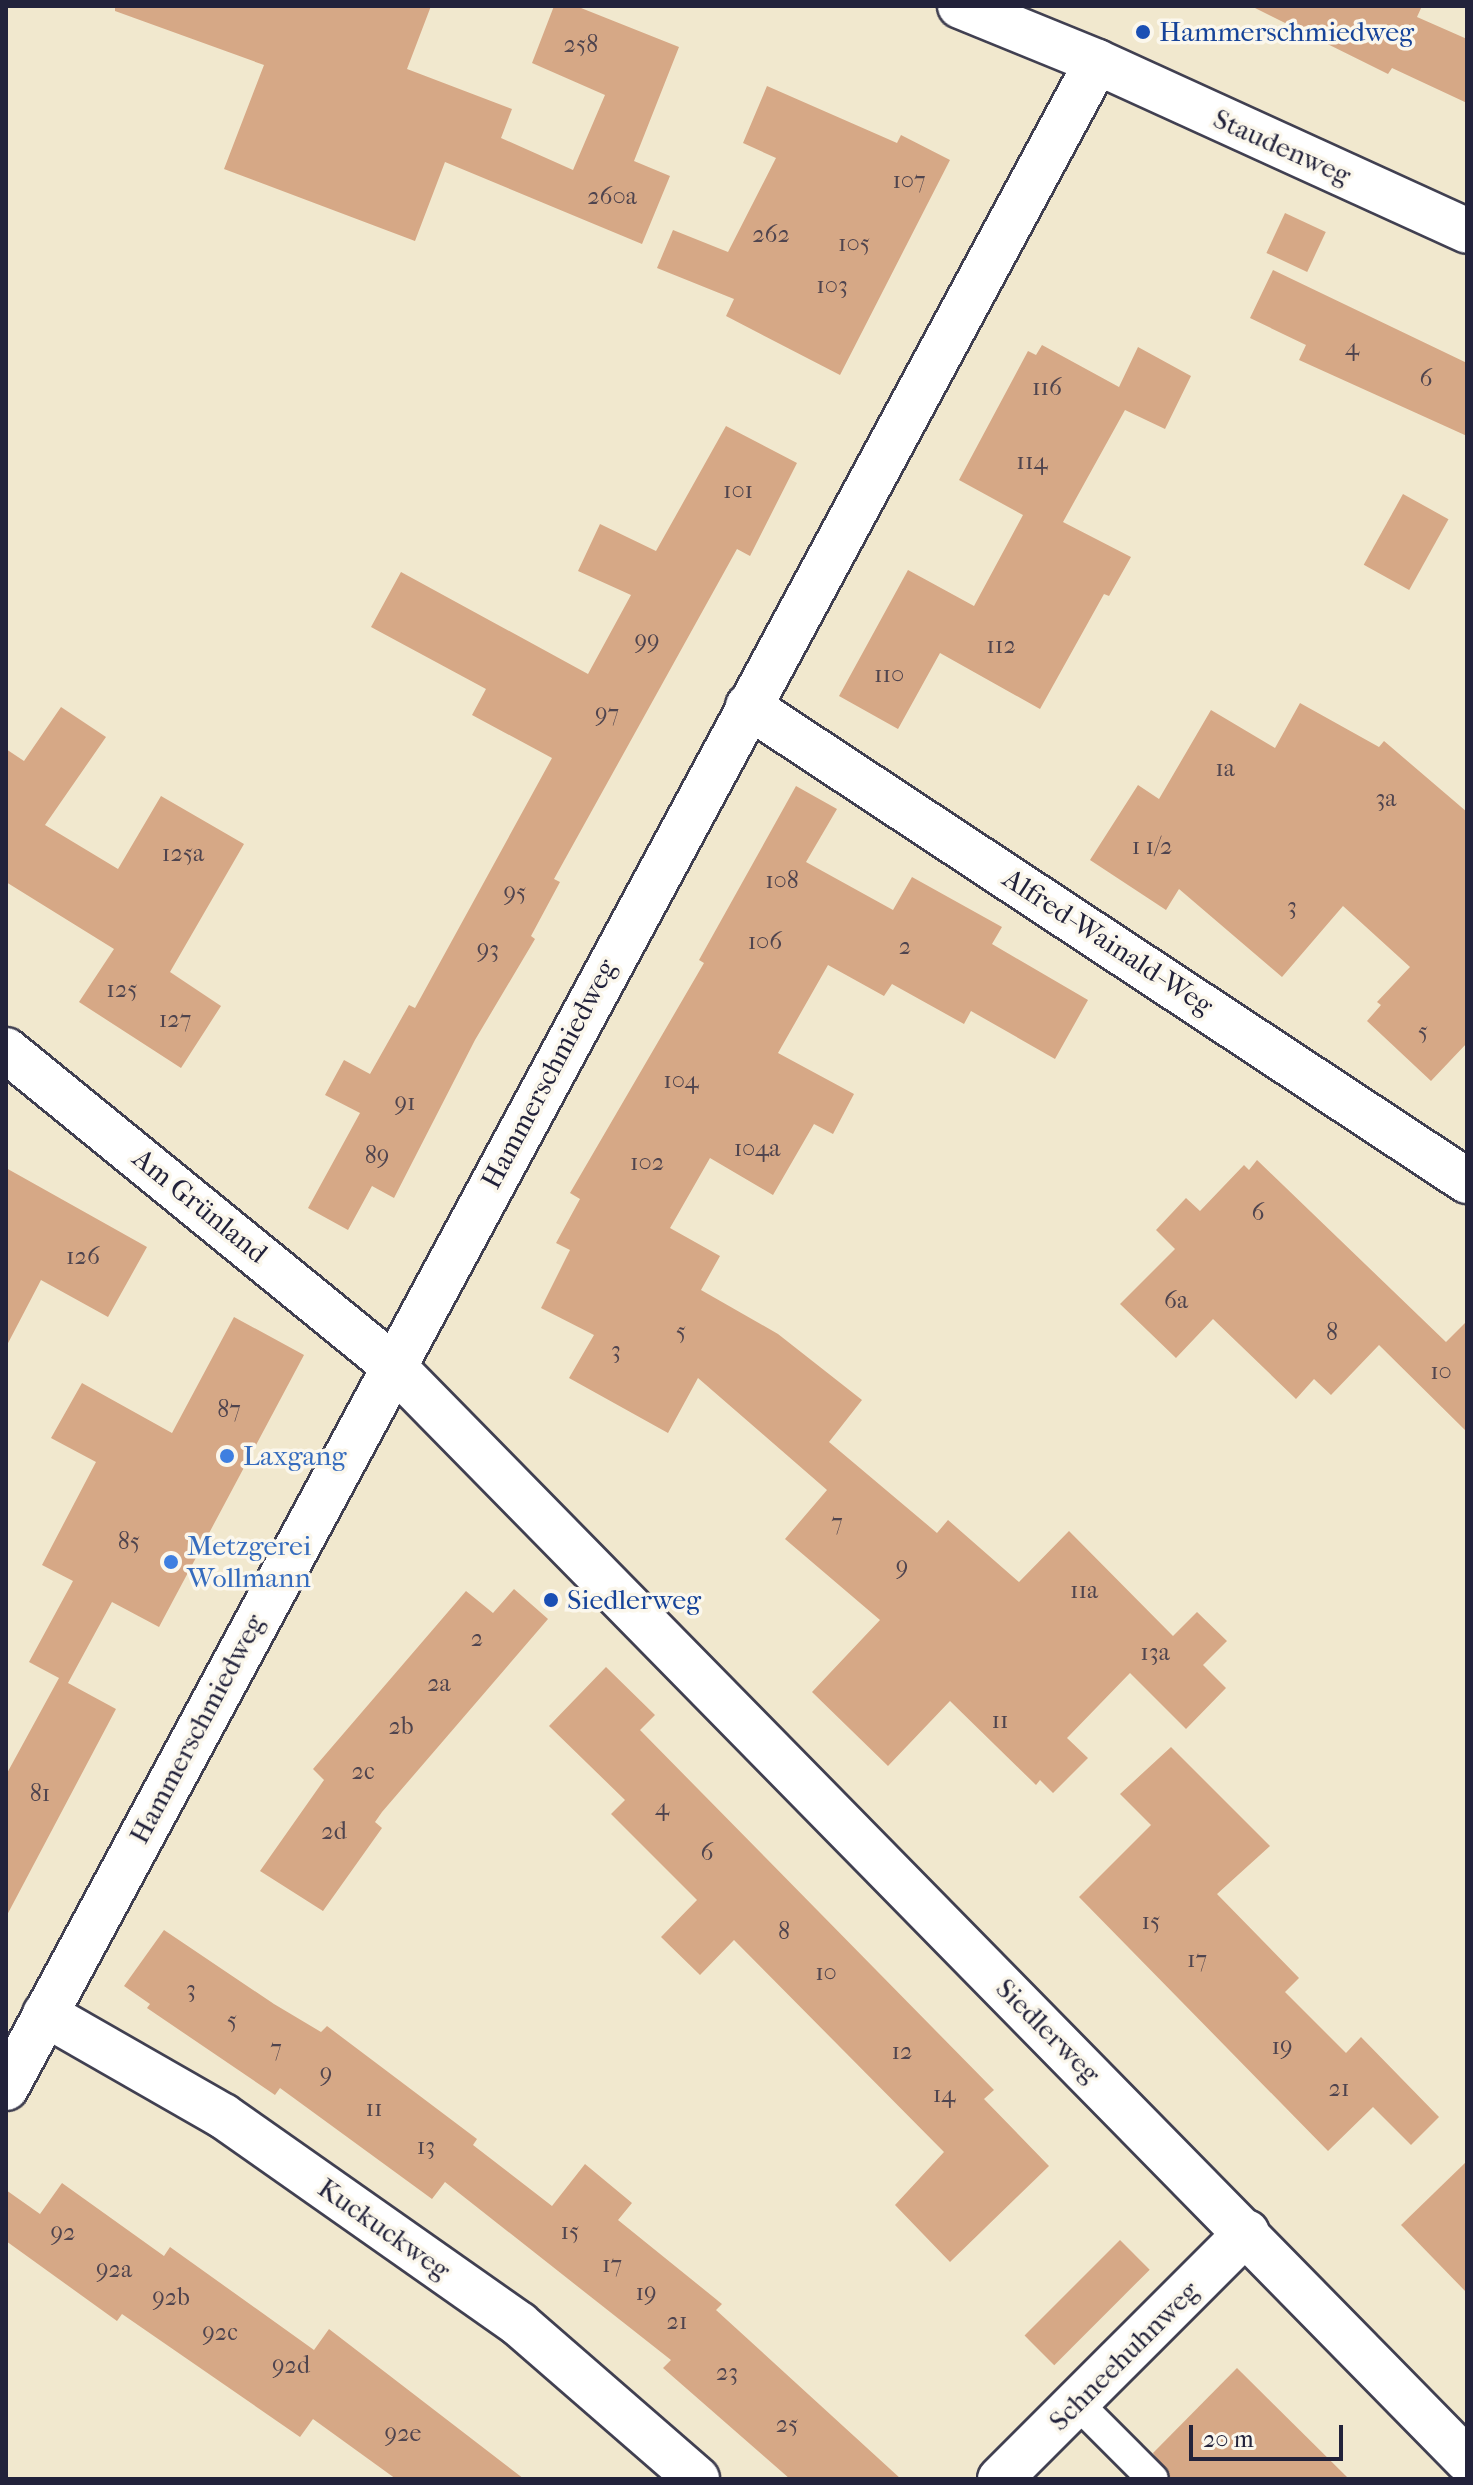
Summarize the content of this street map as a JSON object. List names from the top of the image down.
{
  "streets": {
    "street": [
      "Staudenweg",
      "Alfred-Wainald-Weg",
      "Hammerschmiedweg",
      "Am Grünland",
      "Siedlerweg",
      "Kuckuckweg",
      "Schneehuhnweg"
    ]
  },
  "crossings": [
    ["Staudenweg", "Hammerschmiedweg"],
    ["Alfred-Wainald-Weg", "Hammerschmiedweg"],
    ["Hammerschmiedweg", "Am Grünland"],
    ["Hammerschmiedweg", "Siedlerweg"],
    ["Hammerschmiedweg", "Kuckuckweg"],
    ["Am Grünland", "Siedlerweg"],
    ["Siedlerweg", "Schneehuhnweg"]
  ],
  "places": [
    "Hammerschmiedweg",
    "Laxgang",
    "Metzgerei Wollmann",
    "Siedlerweg"
  ],
  "house_numbers": [
    "258",
    "107",
    "260a",
    "262",
    "105",
    "103",
    "4",
    "6",
    "116",
    "114",
    "101",
    "99",
    "112",
    "110",
    "97",
    "1a",
    "3a",
    "1 1/2",
    "125a",
    "108",
    "95",
    "3",
    "106",
    "2",
    "93",
    "125",
    "127",
    "5",
    "104",
    "91",
    "104a",
    "89",
    "102",
    "6",
    "126",
    "6a",
    "5",
    "8",
    "3",
    "10",
    "87",
    "7",
    "85",
    "9",
    "11a",
    "2",
    "13a",
    "2a",
    "11",
    "2b",
    "2c",
    "81",
    "4",
    "2d",
    "6",
    "15",
    "8",
    "17",
    "10",
    "3",
    "5",
    "19",
    "7",
    "12",
    "9",
    "21",
    "14",
    "11",
    "13",
    "15",
    "92",
    "17",
    "92a",
    "19",
    "92b",
    "21",
    "92c",
    "92d",
    "23",
    "25",
    "92e"
  ],
  "scale_bar": "20 m"
}
